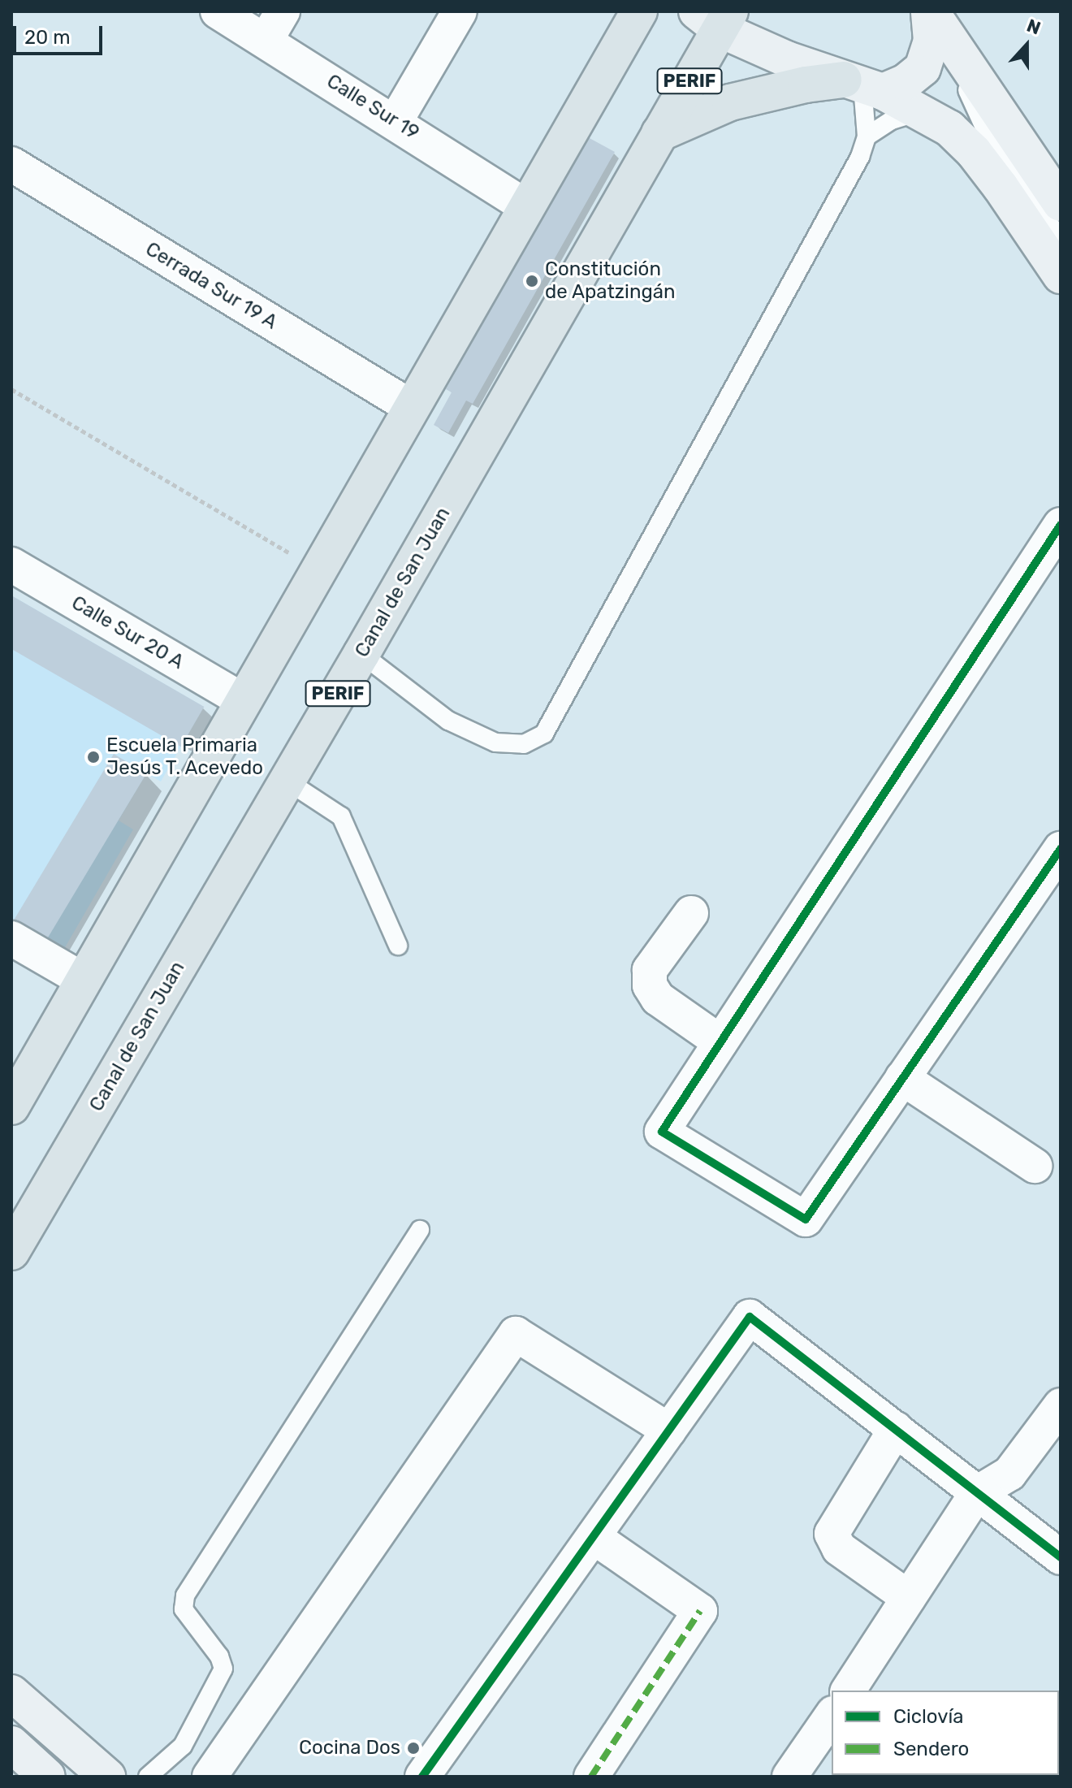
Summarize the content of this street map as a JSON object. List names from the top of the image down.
{
  "streets": {
    "main road": ["PERIF", "Canal de San Juan"],
    "street": ["Calle Sur 19", "Cerrada Sur 19 A", "Calle Sur 20 A"]
  },
  "places": ["Constitución de Apatzingán", "Escuela Primaria Jesús T. Acevedo", "Cocina Dos"],
  "legend": ["Ciclovía", "Sendero"],
  "scale_bar": "20 m",
  "north": "top"
}
